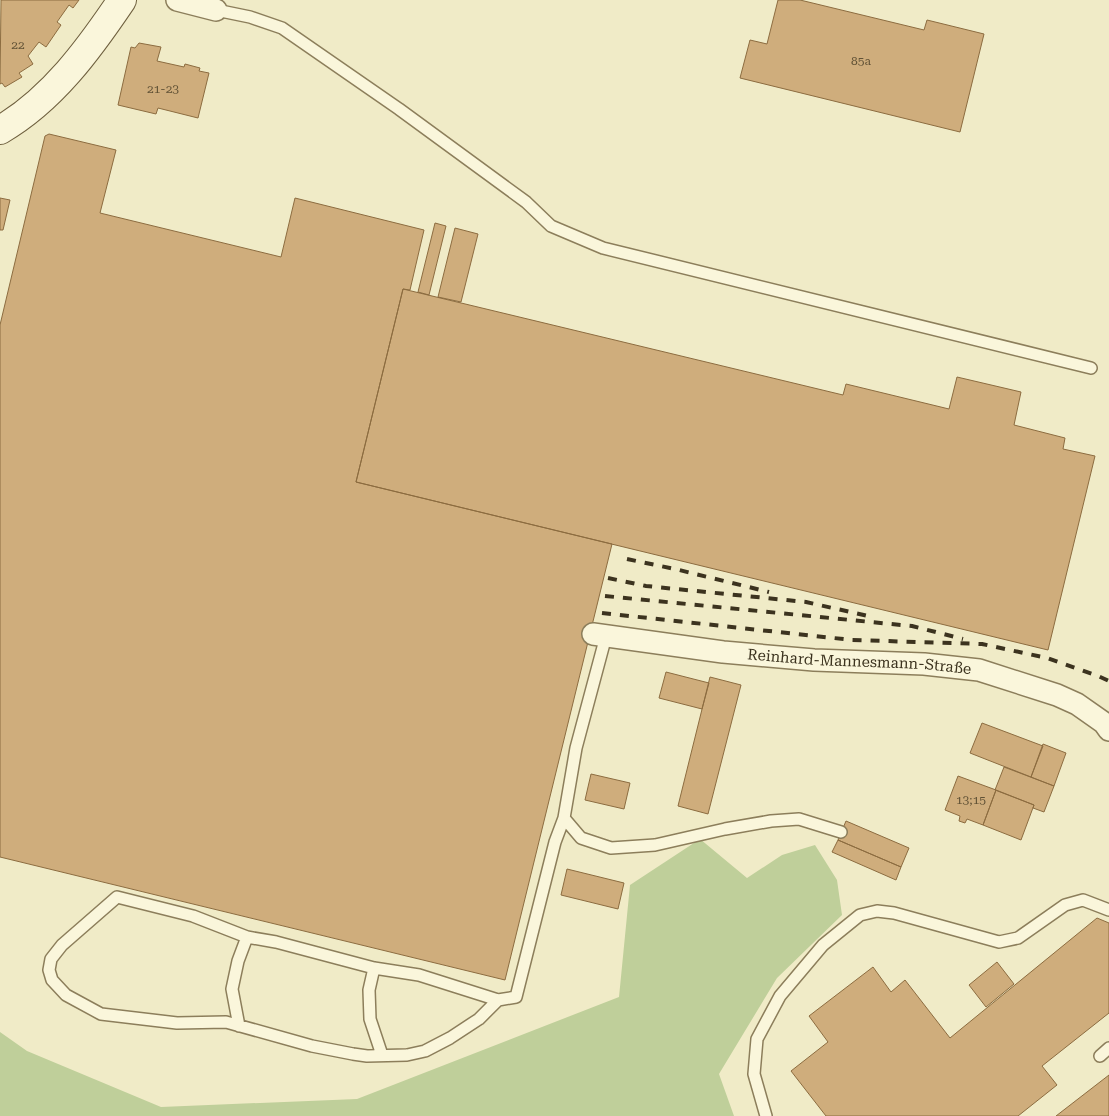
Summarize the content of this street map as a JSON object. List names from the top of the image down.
{
  "streets": {
    "street": ["Reinhard-Mannesmann-Straße"]
  },
  "house_numbers": [
    "22",
    "85a",
    "21-23",
    "13;15"
  ]
}
